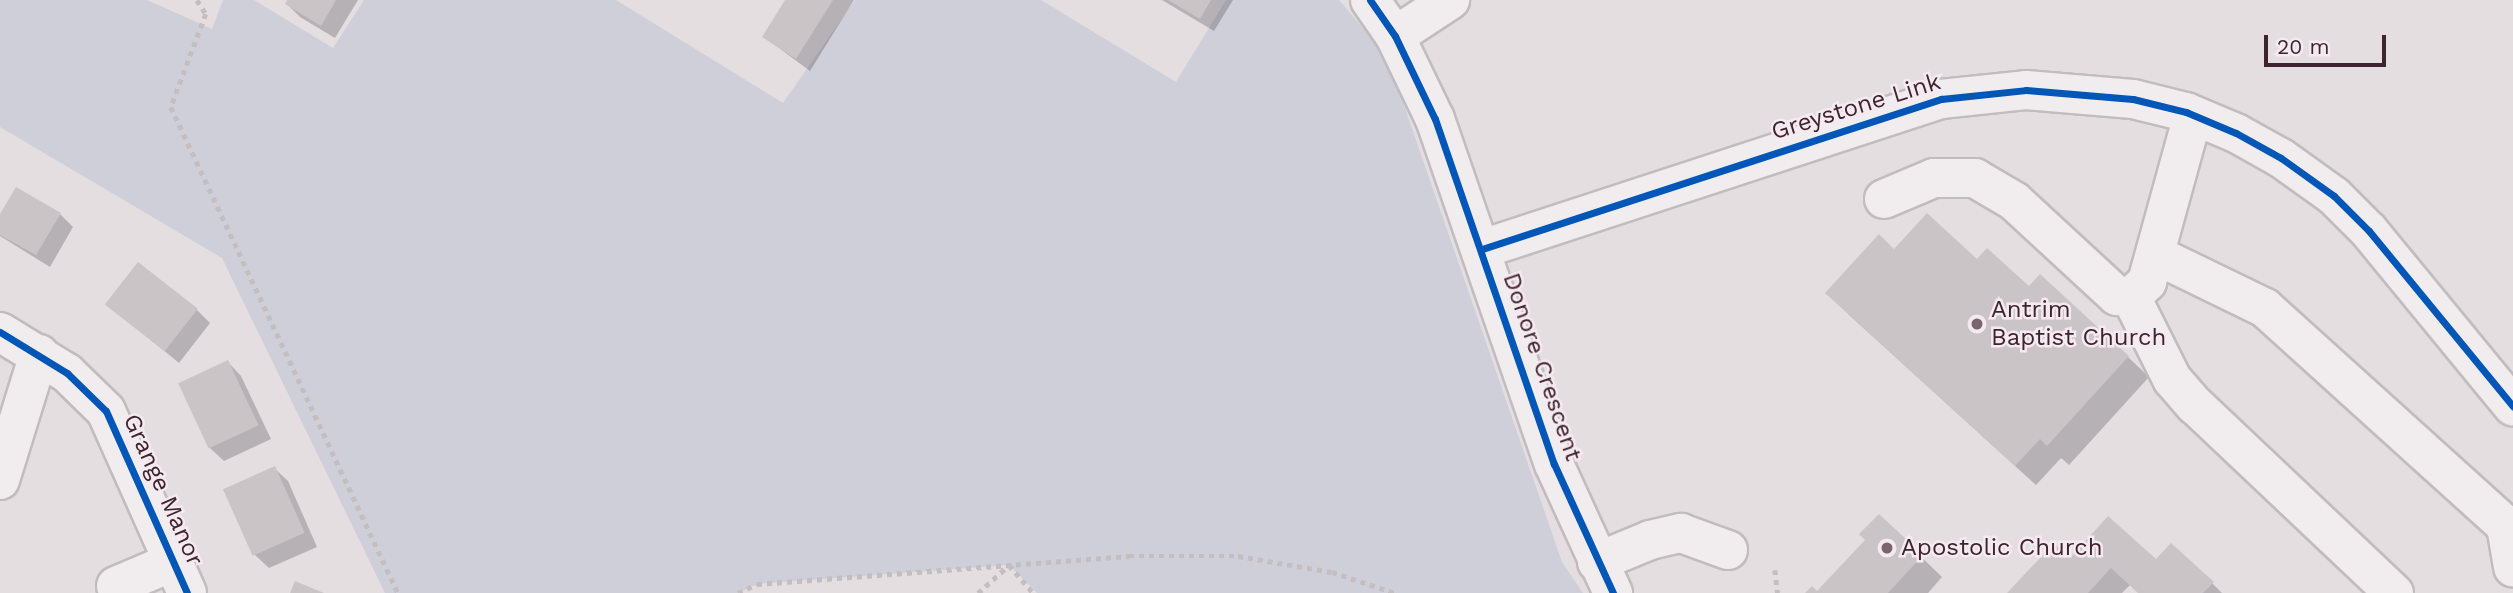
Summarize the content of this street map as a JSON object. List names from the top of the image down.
{
  "streets": {
    "street": ["Greystone Link", "Donore Crescent", "Grange Manor"]
  },
  "crossings": [
    ["Greystone Link", "Donore Crescent"]
  ],
  "places": ["Antrim Baptist Church", "Apostolic Church"],
  "scale_bar": "20 m"
}
